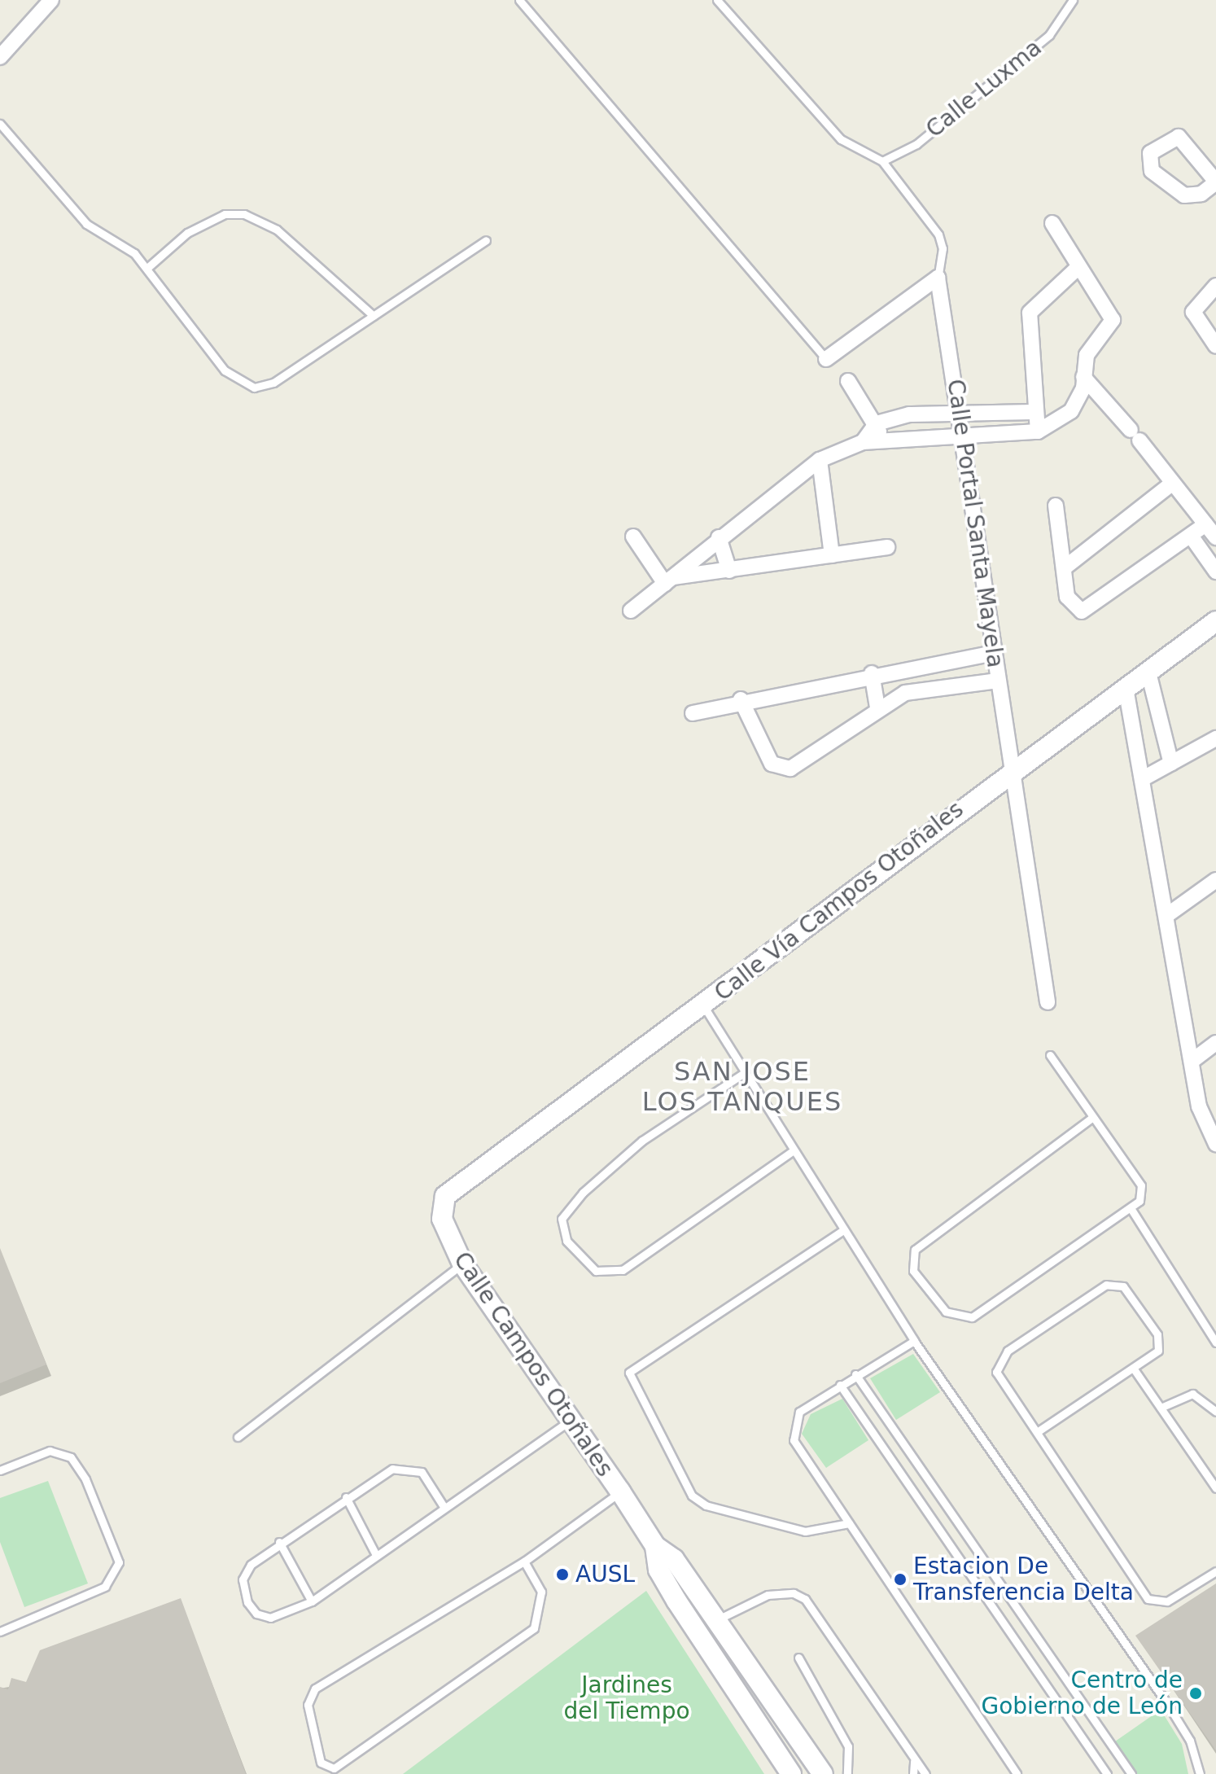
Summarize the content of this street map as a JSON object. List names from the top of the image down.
{
  "streets": {
    "street": ["Calle Portal Santa Mayela", "Calle Vía Campos Otoñales", "Calle Campos Otoñales"],
    "lane": ["Calle Luxma"]
  },
  "crossings": [
    ["Calle Portal Santa Mayela", "Calle Vía Campos Otoñales"],
    ["Calle Vía Campos Otoñales", "Calle Campos Otoñales"]
  ],
  "districts": ["SAN JOSE LOS TANQUES"],
  "parks": ["Jardines del Tiempo"],
  "places": ["AUSL", "Estacion De Transferencia Delta", "Centro de Gobierno de León"]
}
